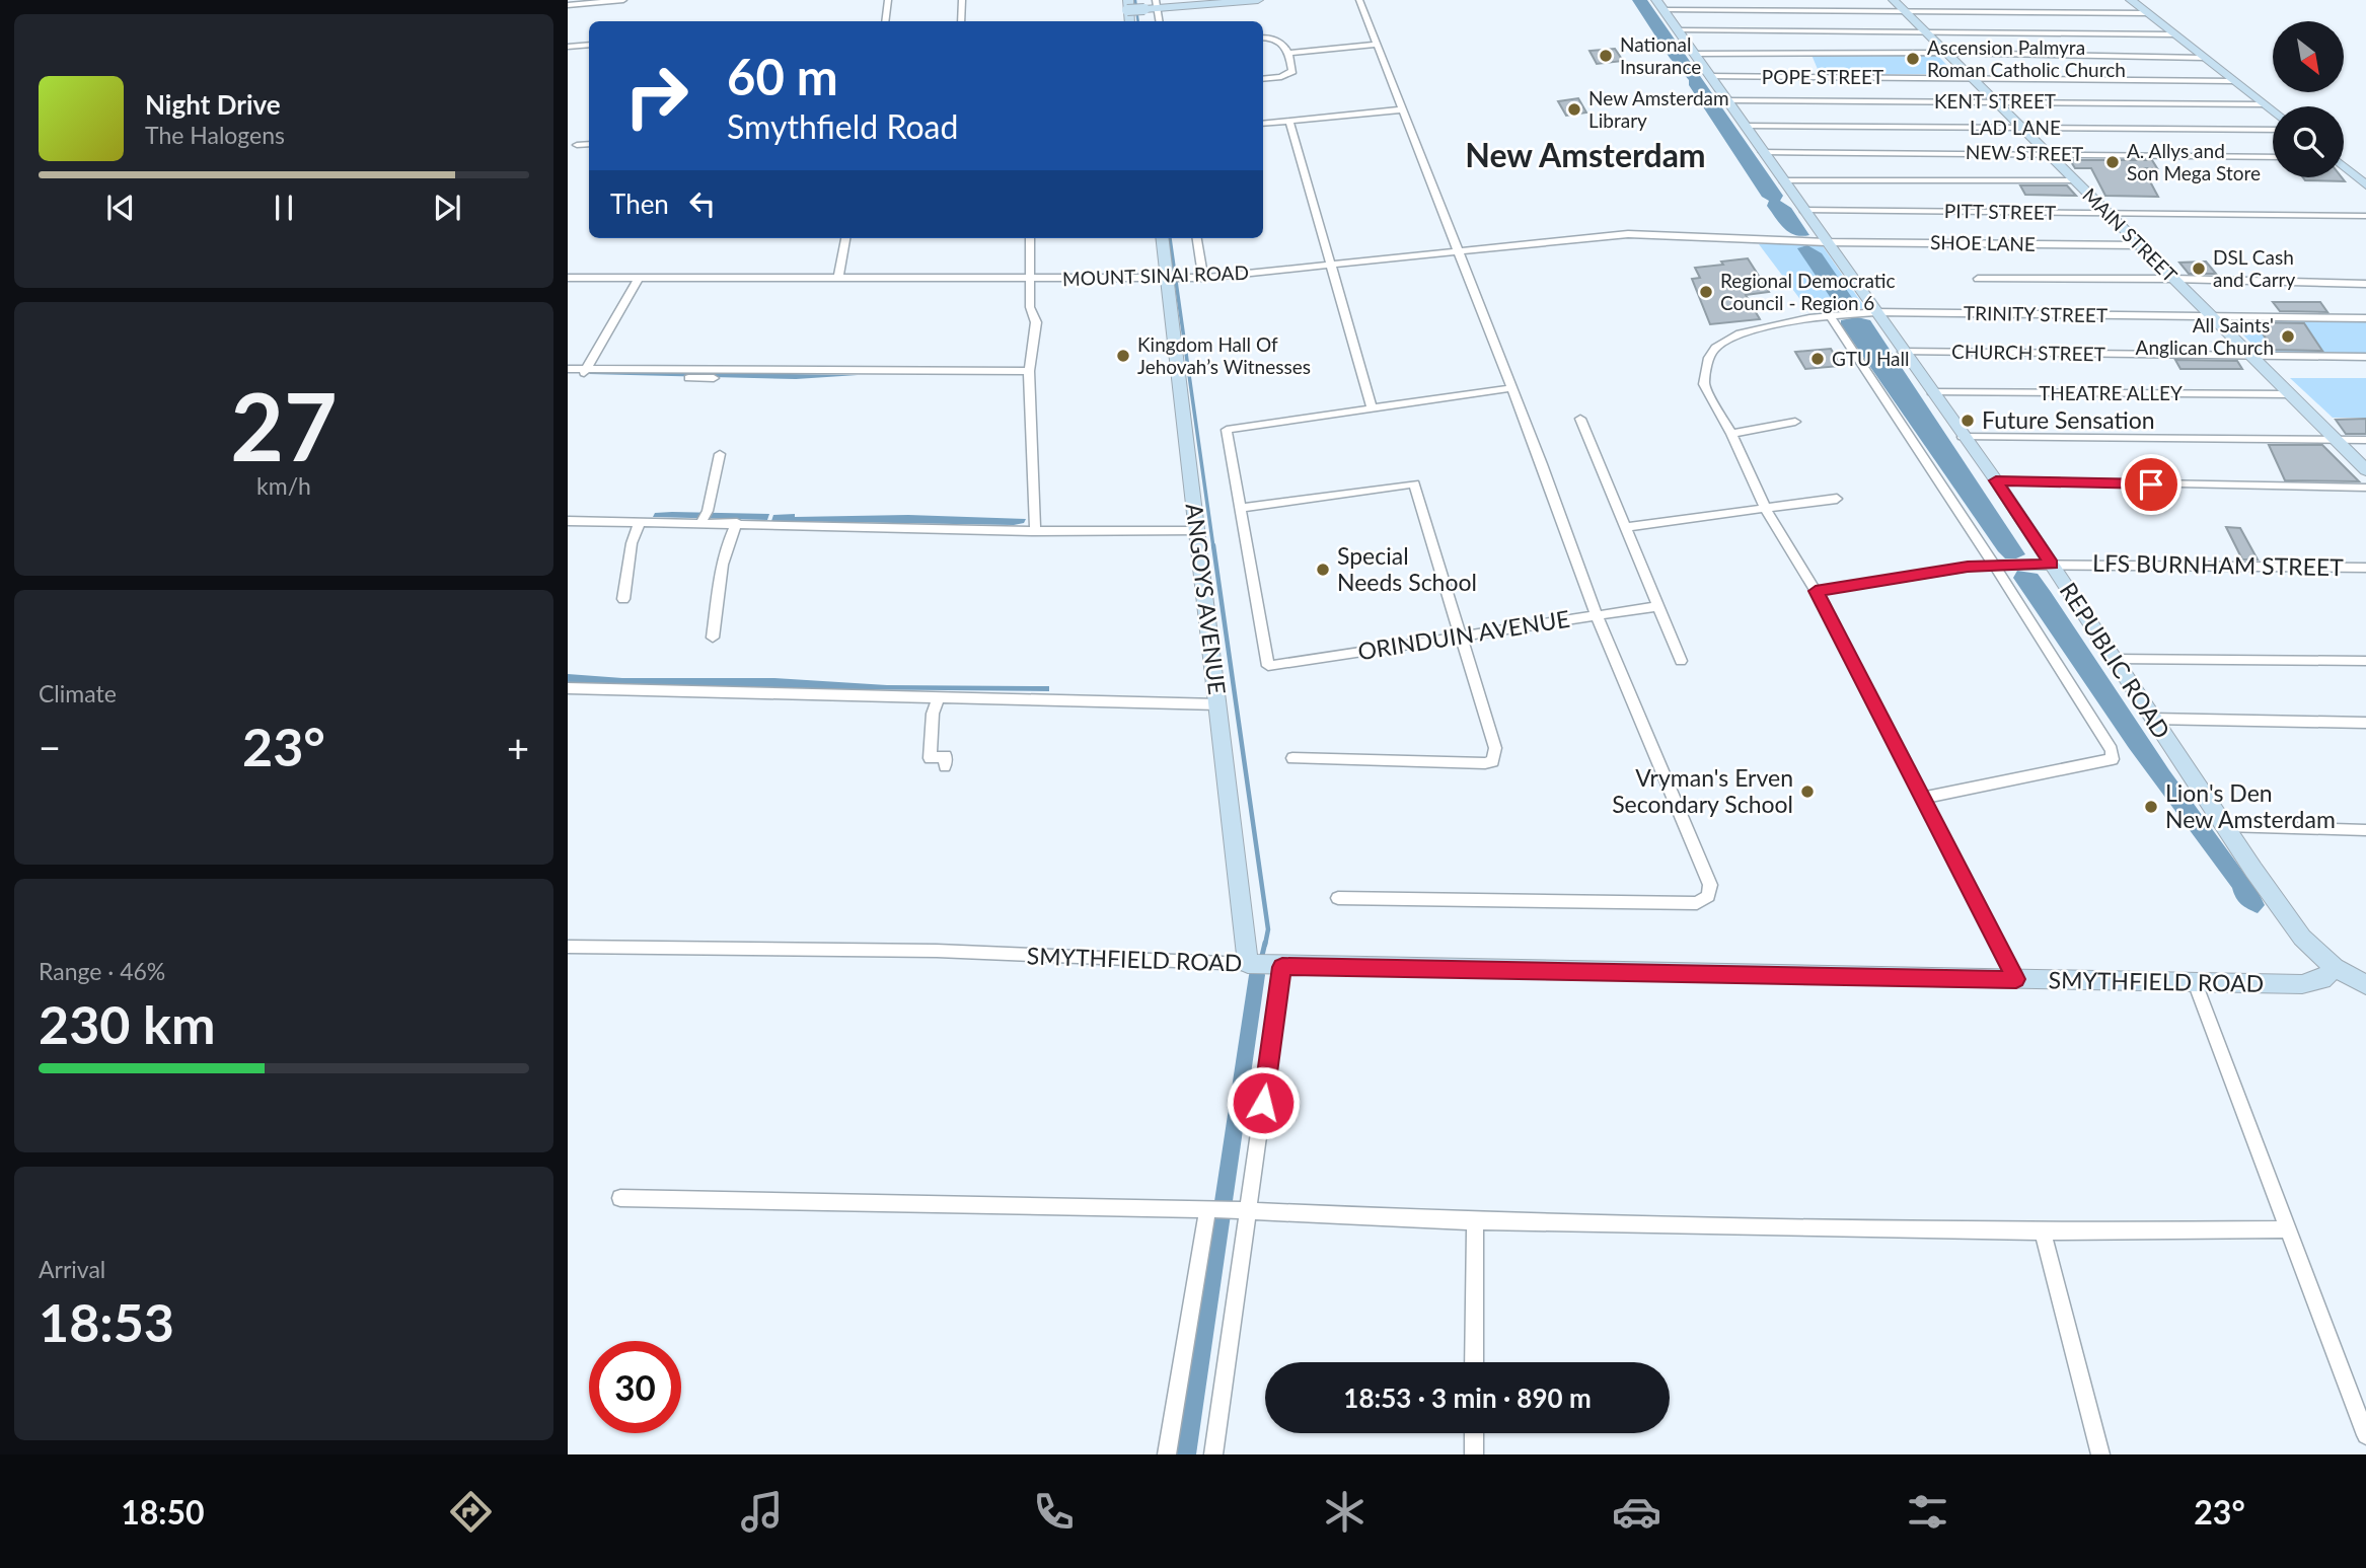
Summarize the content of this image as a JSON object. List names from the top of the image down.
{
  "streets": {
    "street": [
      "POPE STREET",
      "KENT STREET",
      "LAD LANE",
      "NEW STREET",
      "PITT STREET",
      "MAIN STREET",
      "SHOE LANE",
      "MOUNT SINAI ROAD",
      "TRINITY STREET",
      "CHURCH STREET",
      "THEATRE ALLEY",
      "LFS BURNHAM STREET",
      "ANGOYS AVENUE",
      "ORINDUIN AVENUE",
      "REPUBLIC ROAD",
      "SMYTHFIELD ROAD"
    ]
  },
  "crossings": [
    ["POPE STREET", "MAIN STREET"],
    ["POPE STREET", "REPUBLIC ROAD"],
    ["KENT STREET", "MAIN STREET"],
    ["KENT STREET", "REPUBLIC ROAD"],
    ["LAD LANE", "MAIN STREET"],
    ["LAD LANE", "REPUBLIC ROAD"],
    ["NEW STREET", "MAIN STREET"],
    ["NEW STREET", "REPUBLIC ROAD"],
    ["PITT STREET", "MAIN STREET"],
    ["PITT STREET", "REPUBLIC ROAD"],
    ["MAIN STREET", "SHOE LANE"],
    ["MAIN STREET", "TRINITY STREET"],
    ["MAIN STREET", "CHURCH STREET"],
    ["MAIN STREET", "THEATRE ALLEY"],
    ["SHOE LANE", "MOUNT SINAI ROAD"],
    ["SHOE LANE", "REPUBLIC ROAD"],
    ["MOUNT SINAI ROAD", "ANGOYS AVENUE"],
    ["MOUNT SINAI ROAD", "REPUBLIC ROAD"],
    ["TRINITY STREET", "REPUBLIC ROAD"],
    ["CHURCH STREET", "REPUBLIC ROAD"],
    ["THEATRE ALLEY", "REPUBLIC ROAD"],
    ["LFS BURNHAM STREET", "REPUBLIC ROAD"],
    ["ANGOYS AVENUE", "SMYTHFIELD ROAD"],
    ["REPUBLIC ROAD", "SMYTHFIELD ROAD"]
  ],
  "districts": ["New Amsterdam"],
  "places": [
    "National Insurance",
    "Ascension Palmyra Roman Catholic Church",
    "New Amsterdam Library",
    "A. Allys and Son Mega Store",
    "DSL Cash and Carry",
    "Regional Democratic Council - Region 6",
    "All Saints' Anglican Church",
    "Kingdom Hall Of Jehovah’s Witnesses",
    "GTU Hall",
    "Future Sensation",
    "Special Needs School",
    "Vryman's Erven Secondary School",
    "Lion's Den New Amsterdam"
  ],
  "north": "bottom right",
  "page": {
    "turn": ["60 m", "Smythfield Road"],
    "song": ["Night Drive", "The Halogens"],
    "then": "Then",
    "tile": [
      ["27", "km/h"],
      "Climate",
      ["Range · 46%", "230 km"],
      ["Arrival", "18:53"]
    ],
    "heat": ["−", "23°", "+"],
    "limit": "30",
    "trip": "18:53 · 3 min · 890 m",
    "tabs": ["18:50", "23°"]
  }
}
